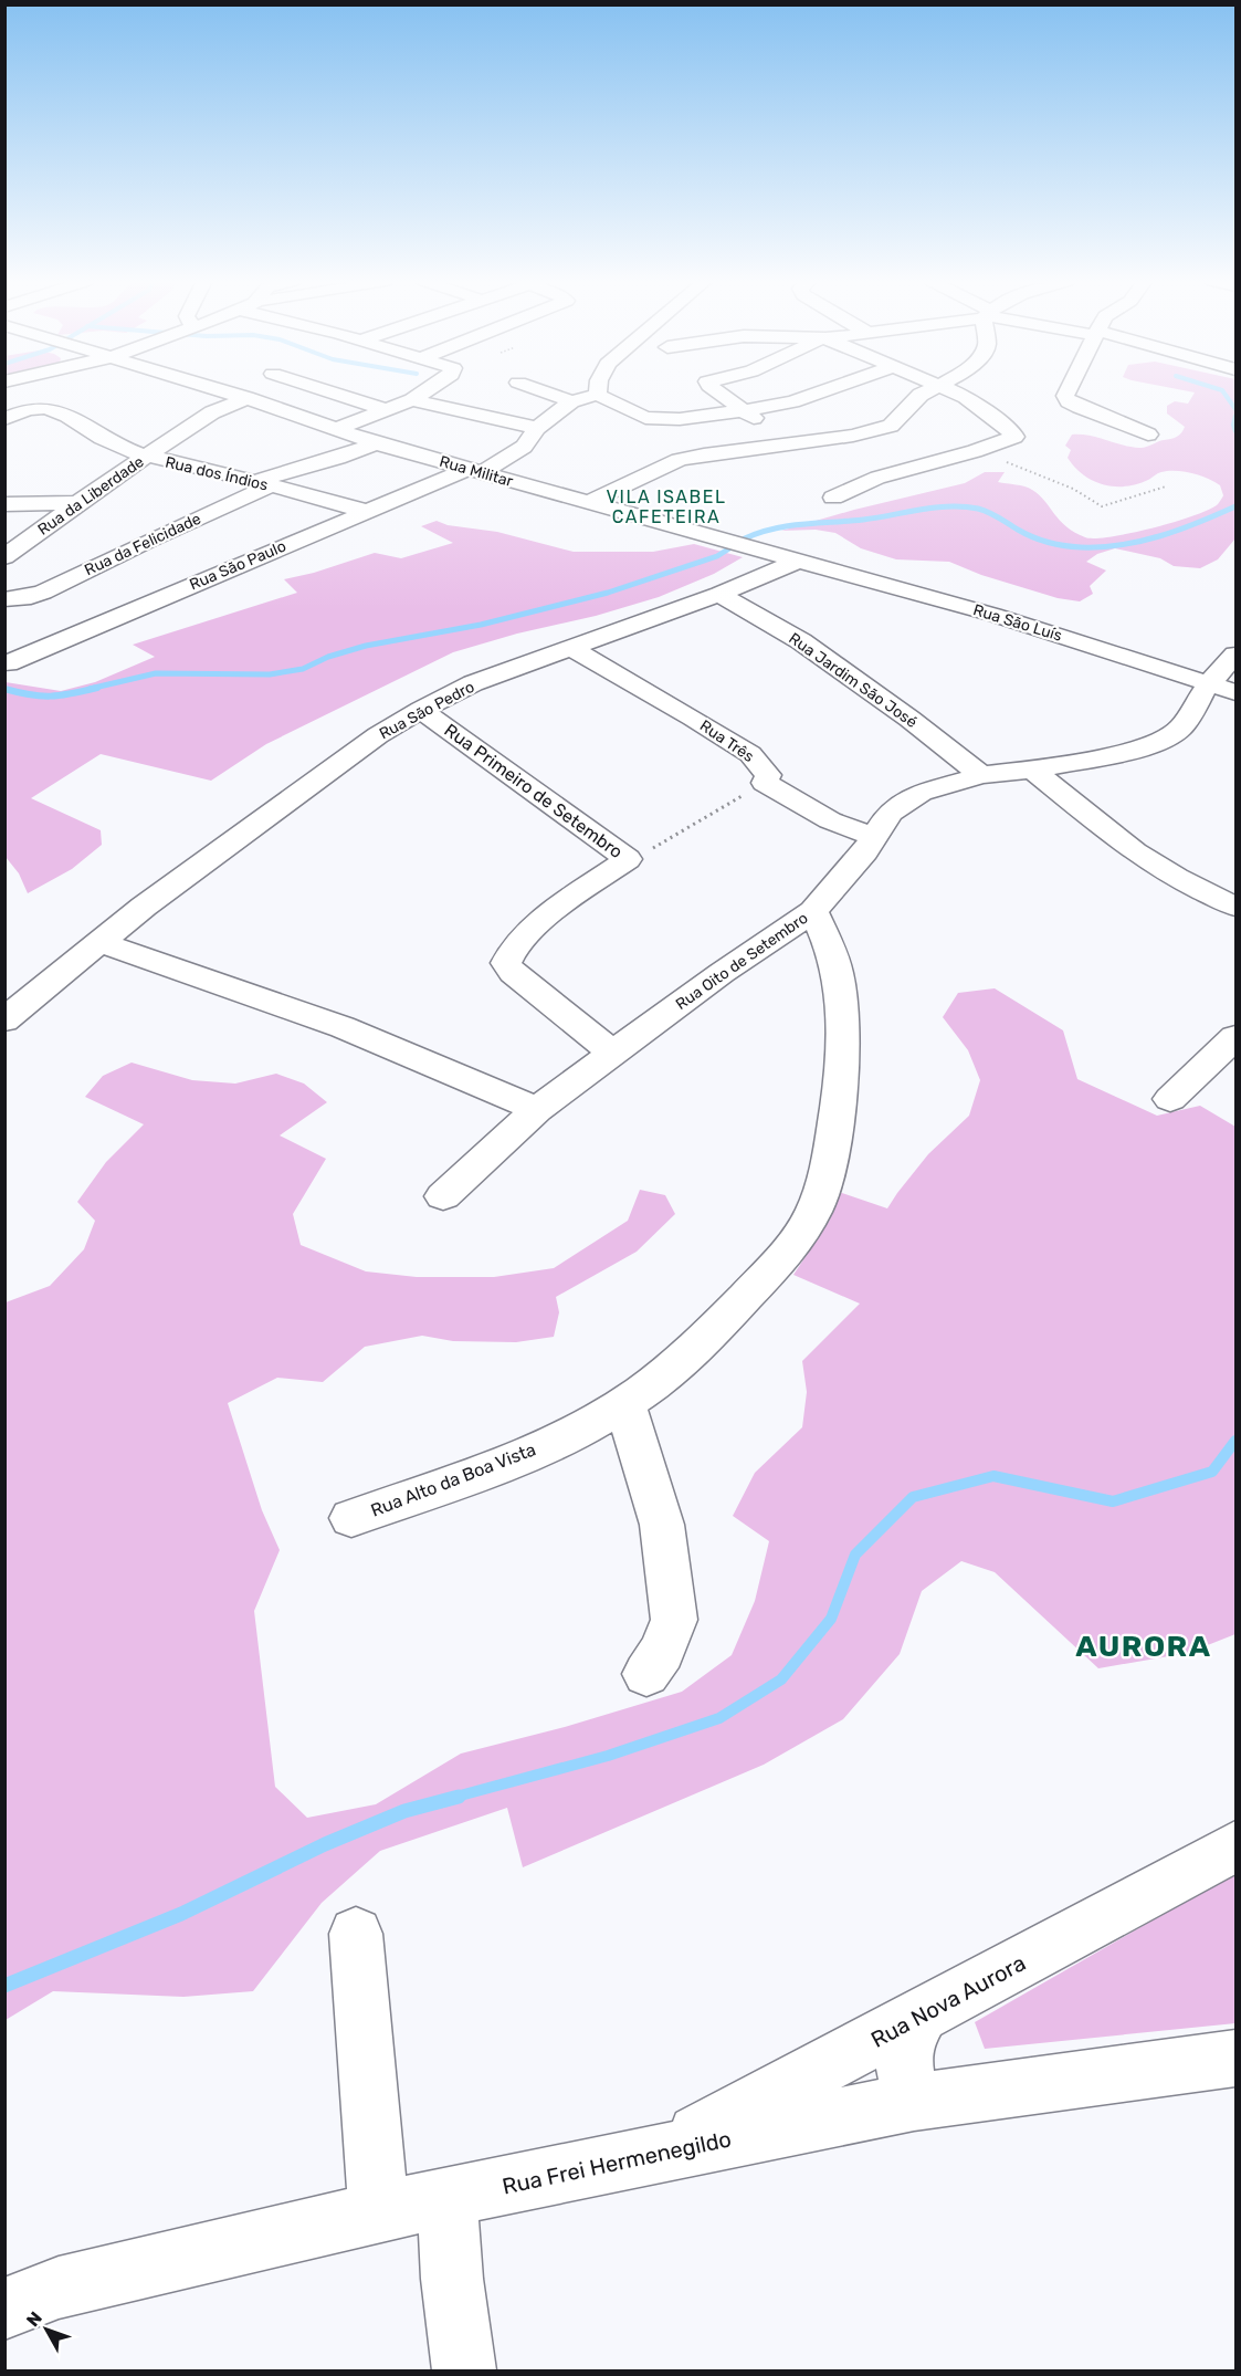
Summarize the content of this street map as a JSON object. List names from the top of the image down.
{
  "streets": {
    "street": [
      "Rua Militar",
      "Rua dos Índios",
      "Rua da Liberdade",
      "Rua da Felicidade",
      "Rua São Paulo",
      "Rua São Luís",
      "Rua Jardim São José",
      "Rua São Pedro",
      "Rua Três",
      "Rua Primeiro de Setembro",
      "Rua Oito de Setembro",
      "Rua Alto da Boa Vista",
      "Rua Nova Aurora",
      "Rua Frei Hermenegildo"
    ]
  },
  "crossings": [
    ["Rua Militar", "Rua da Liberdade"],
    ["Rua Militar", "Rua da Felicidade"],
    ["Rua Militar", "Rua São Paulo"],
    ["Rua Militar", "Rua São Luís"],
    ["Rua Militar", "Rua São Pedro"],
    ["Rua dos Índios", "Rua da Liberdade"],
    ["Rua dos Índios", "Rua da Felicidade"],
    ["Rua dos Índios", "Rua São Paulo"],
    ["Rua São Luís", "Rua São Pedro"],
    ["Rua São Luís", "Rua Oito de Setembro"],
    ["Rua Jardim São José", "Rua São Pedro"],
    ["Rua Jardim São José", "Rua Oito de Setembro"],
    ["Rua São Pedro", "Rua Três"],
    ["Rua São Pedro", "Rua Primeiro de Setembro"],
    ["Rua Três", "Rua Primeiro de Setembro"],
    ["Rua Primeiro de Setembro", "Rua Oito de Setembro"],
    ["Rua Oito de Setembro", "Rua Alto da Boa Vista"],
    ["Rua Nova Aurora", "Rua Frei Hermenegildo"]
  ],
  "districts": ["VILA ISABEL CAFETEIRA", "AURORA"],
  "north": "top left"
}
